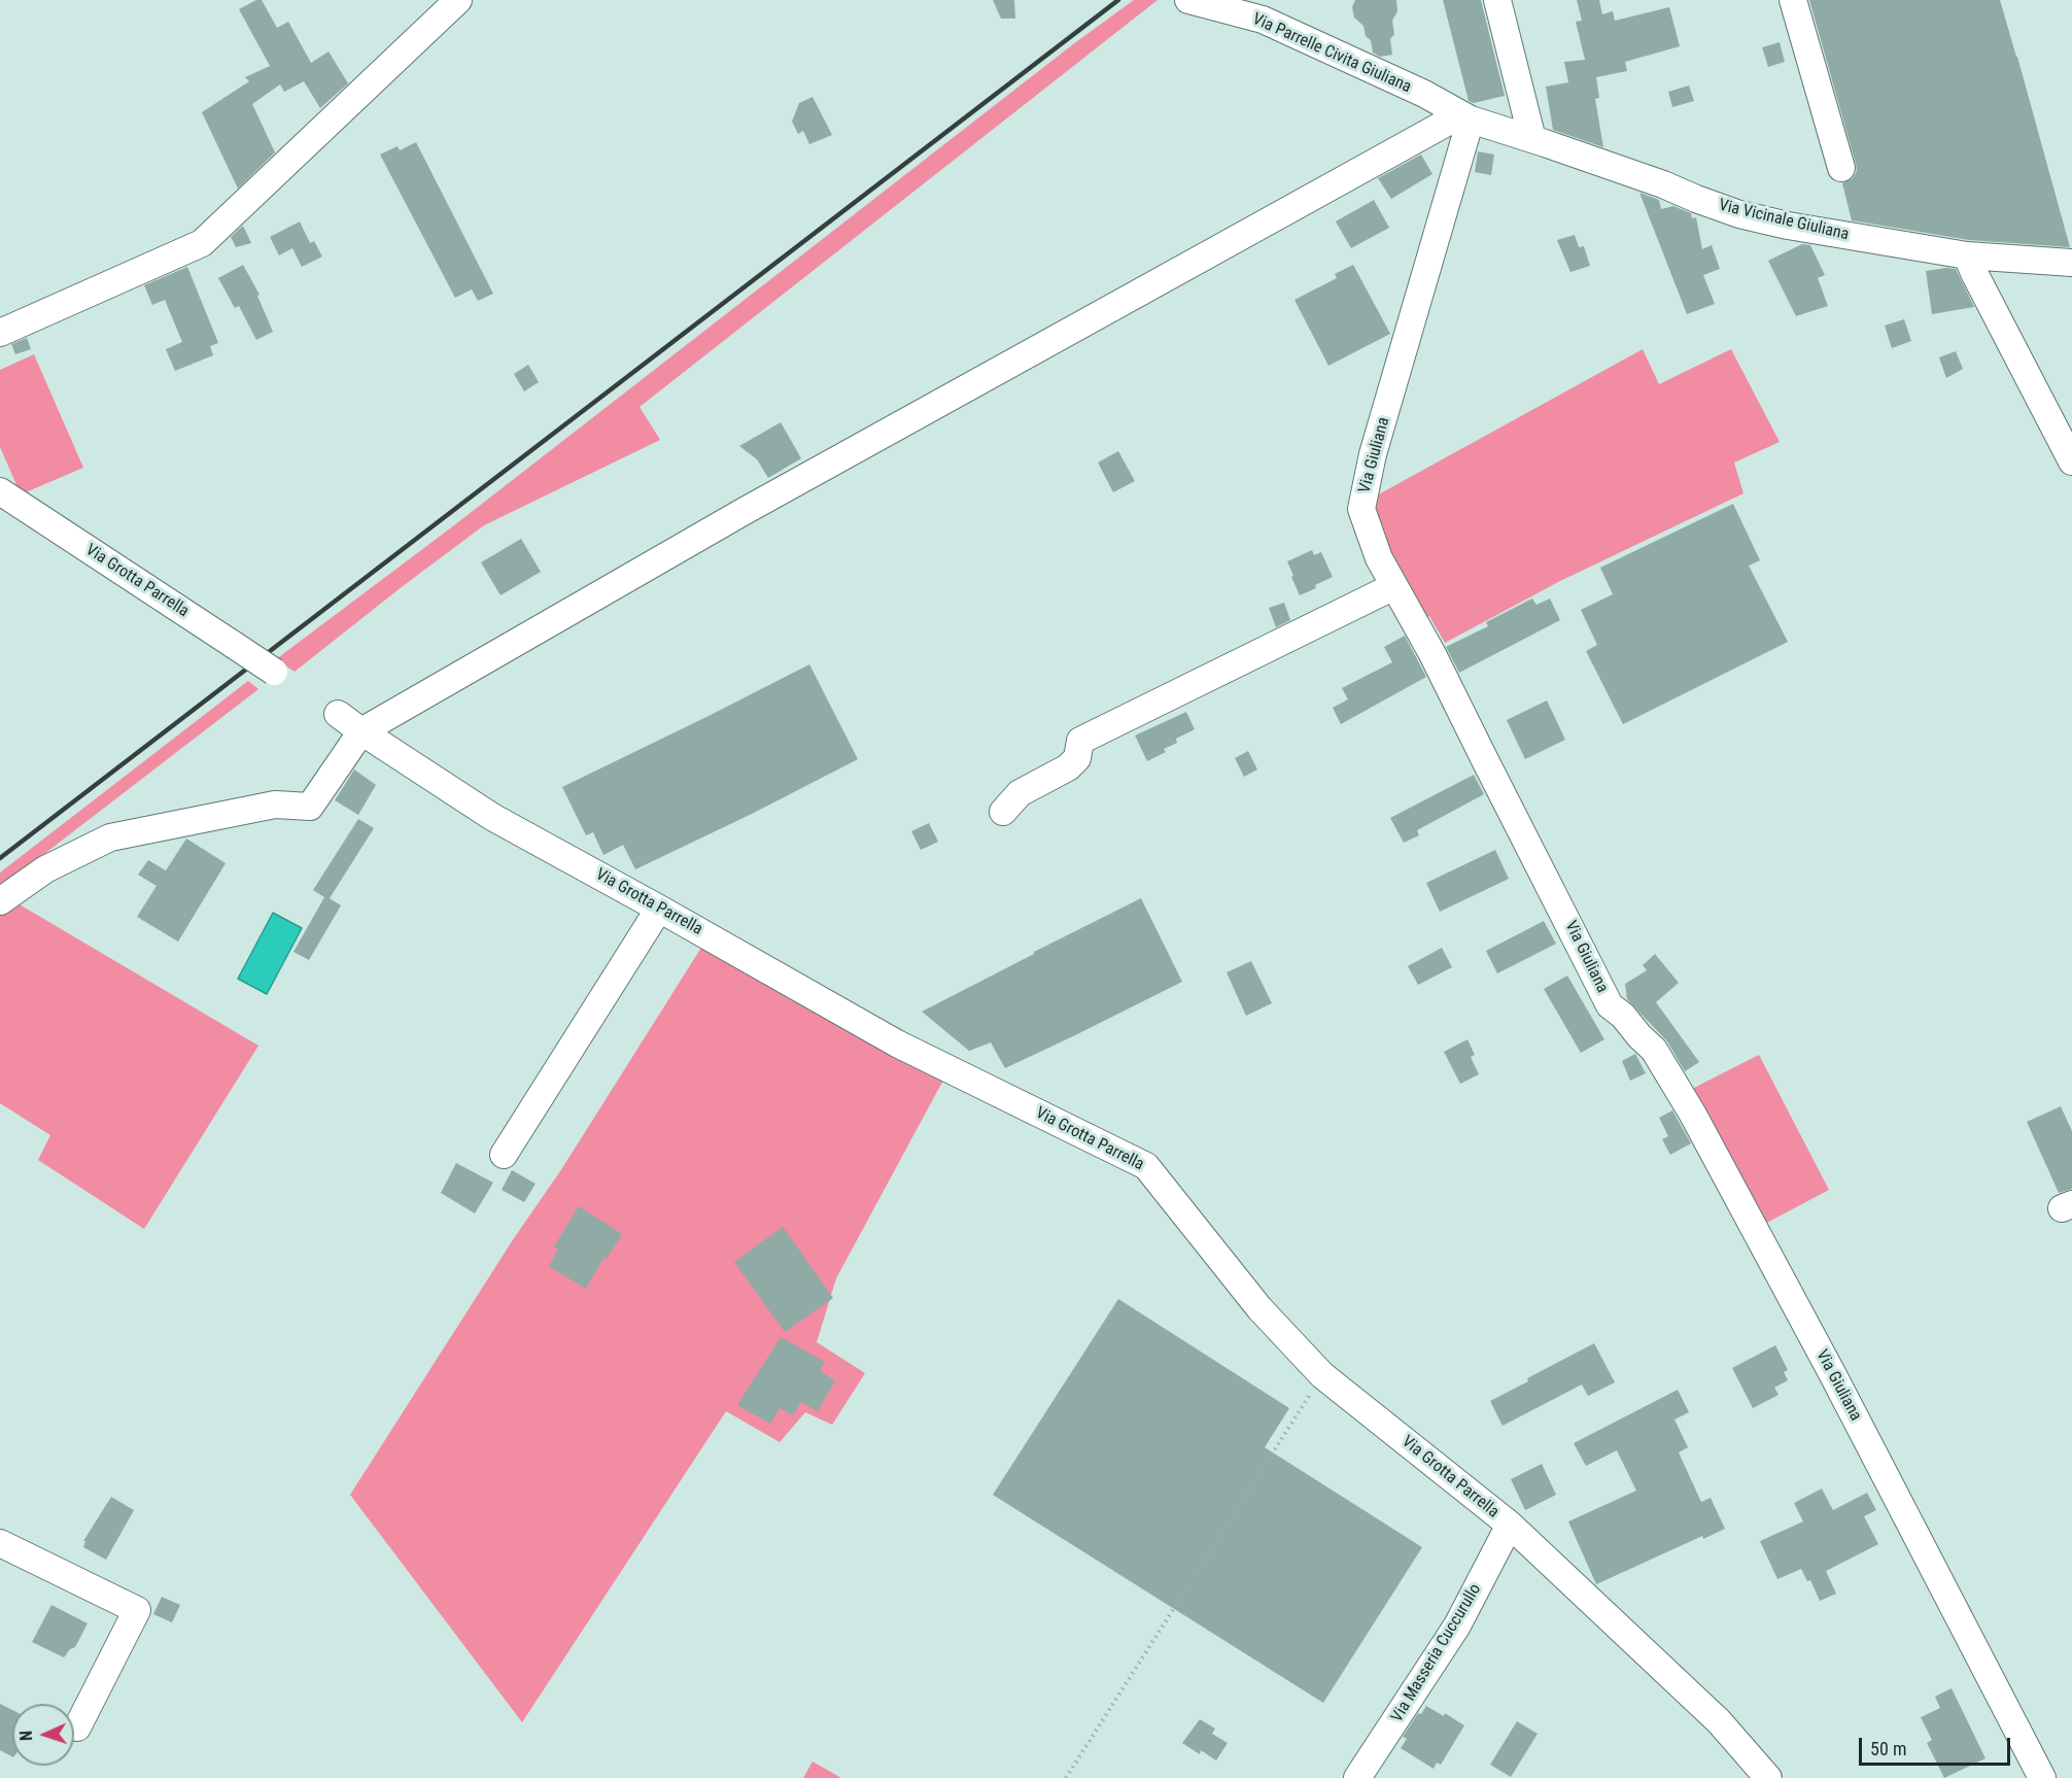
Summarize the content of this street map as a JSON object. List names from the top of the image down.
{
  "streets": {
    "street": [
      "Via Parrelle Civita Giuliana",
      "Via Vicinale Giuliana",
      "Via Giuliana",
      "Via Grotta Parrella",
      "Via Masseria Cuccurullo"
    ]
  },
  "crossings": [
    ["Via Parrelle Civita Giuliana", "Via Vicinale Giuliana"],
    ["Via Parrelle Civita Giuliana", "Via Giuliana"],
    ["Via Vicinale Giuliana", "Via Giuliana"],
    ["Via Grotta Parrella", "Via Masseria Cuccurullo"]
  ],
  "scale_bar": "50 m",
  "north": "left"
}
